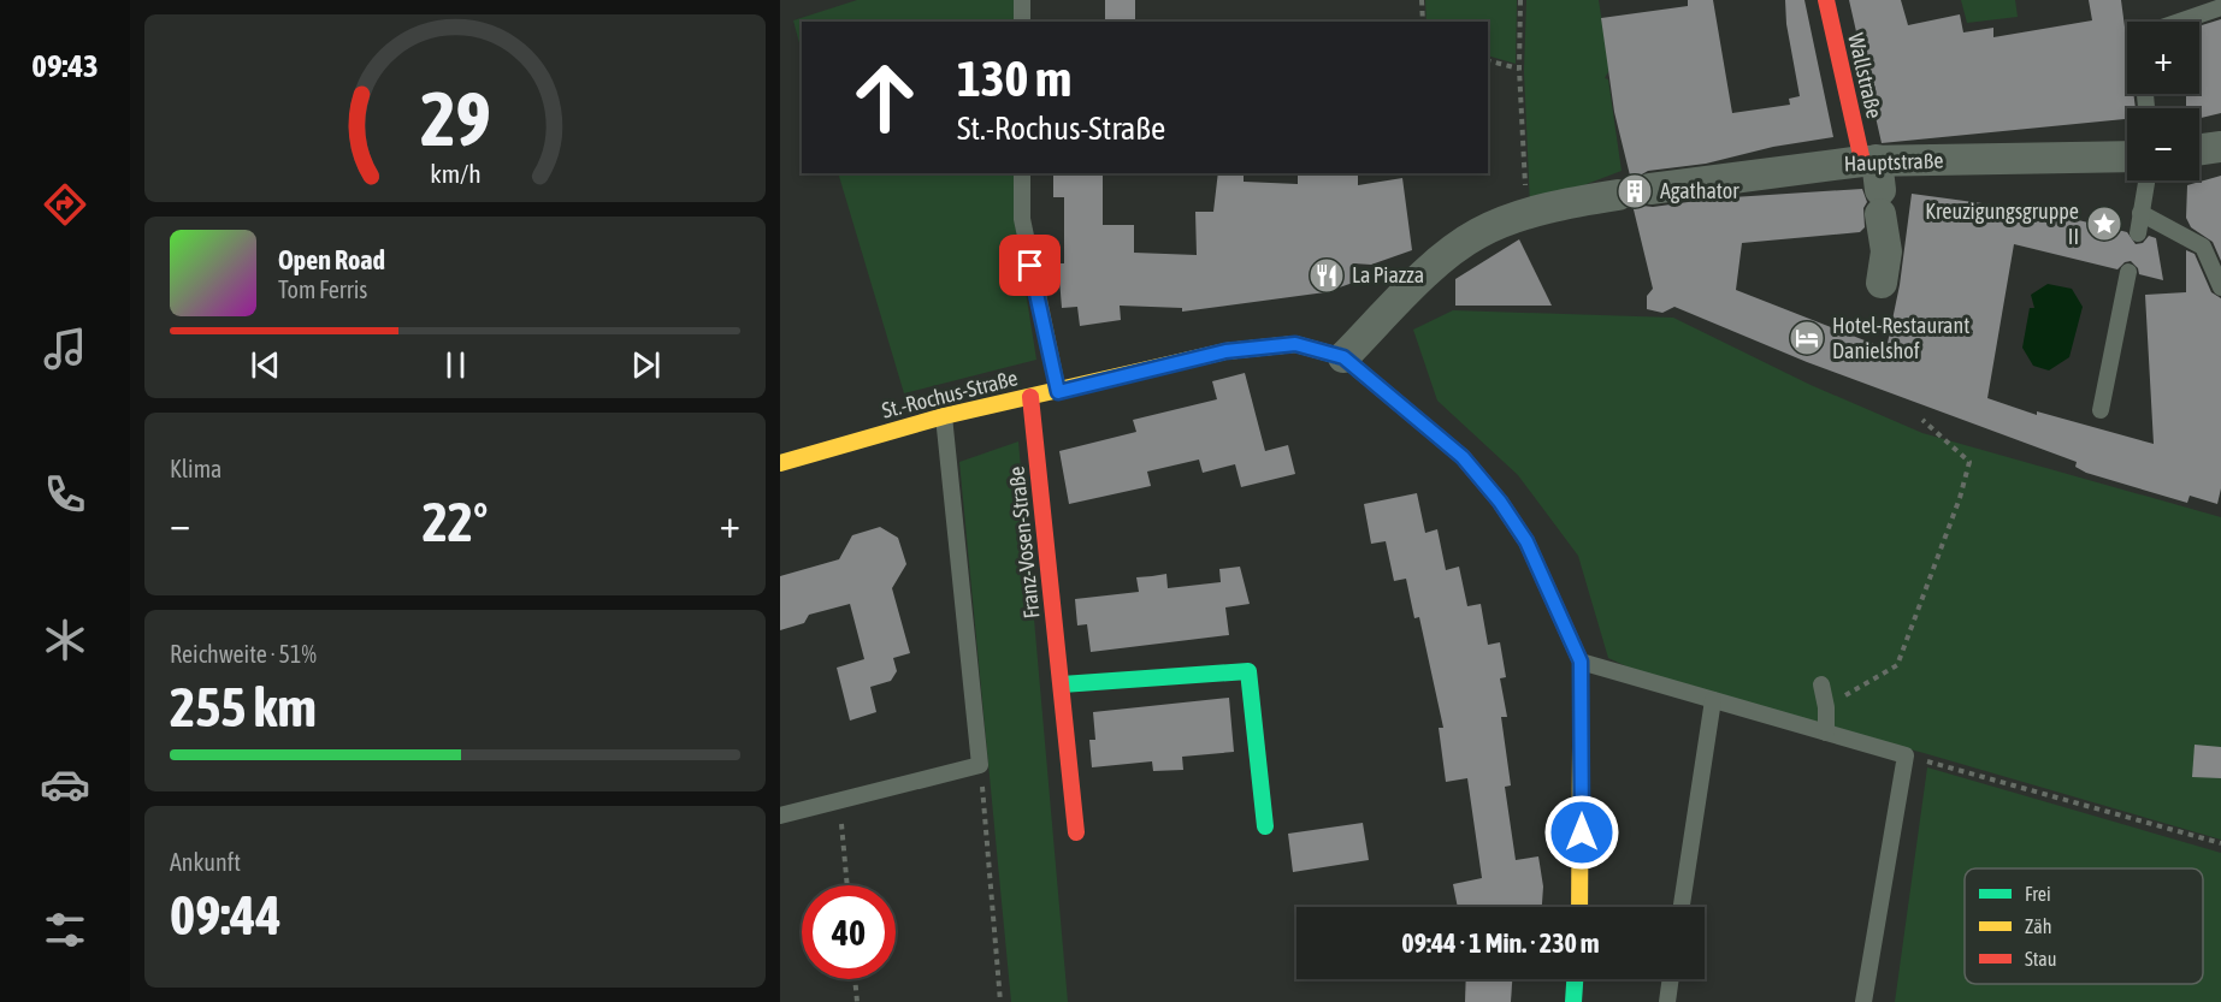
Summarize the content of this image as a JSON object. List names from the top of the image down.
{
  "streets": {
    "street": [
      "Wallstraße",
      "Hauptstraße",
      "St.-Rochus-Straße",
      "Franz-Vosen-Straße"
    ]
  },
  "crossings": [
    ["Wallstraße", "Hauptstraße"],
    ["St.-Rochus-Straße", "Franz-Vosen-Straße"]
  ],
  "places": {
    "building": ["Agathator"],
    "place": ["Kreuzigungsgruppe II"],
    "restaurant": ["La Piazza"],
    "hotel": ["Hotel-Restaurant Danielshof"]
  },
  "legend": ["Frei", "Zäh", "Stau"],
  "page": {
    "tabs": "09:43",
    "map_buttons": ["+", "−"],
    "turn": ["130 m", "St.-Rochus-Straße"],
    "song": ["Open Road", "Tom Ferris"],
    "tile": [
      "Klima",
      ["Reichweite · 51%", "255 km"],
      ["Ankunft", "09:44"]
    ],
    "heat": ["−", "22°", "+"],
    "limit": "40",
    "trip": "09:44 · 1 Min. · 230 m",
    "gauge": ["29", "km/h"]
  }
}
